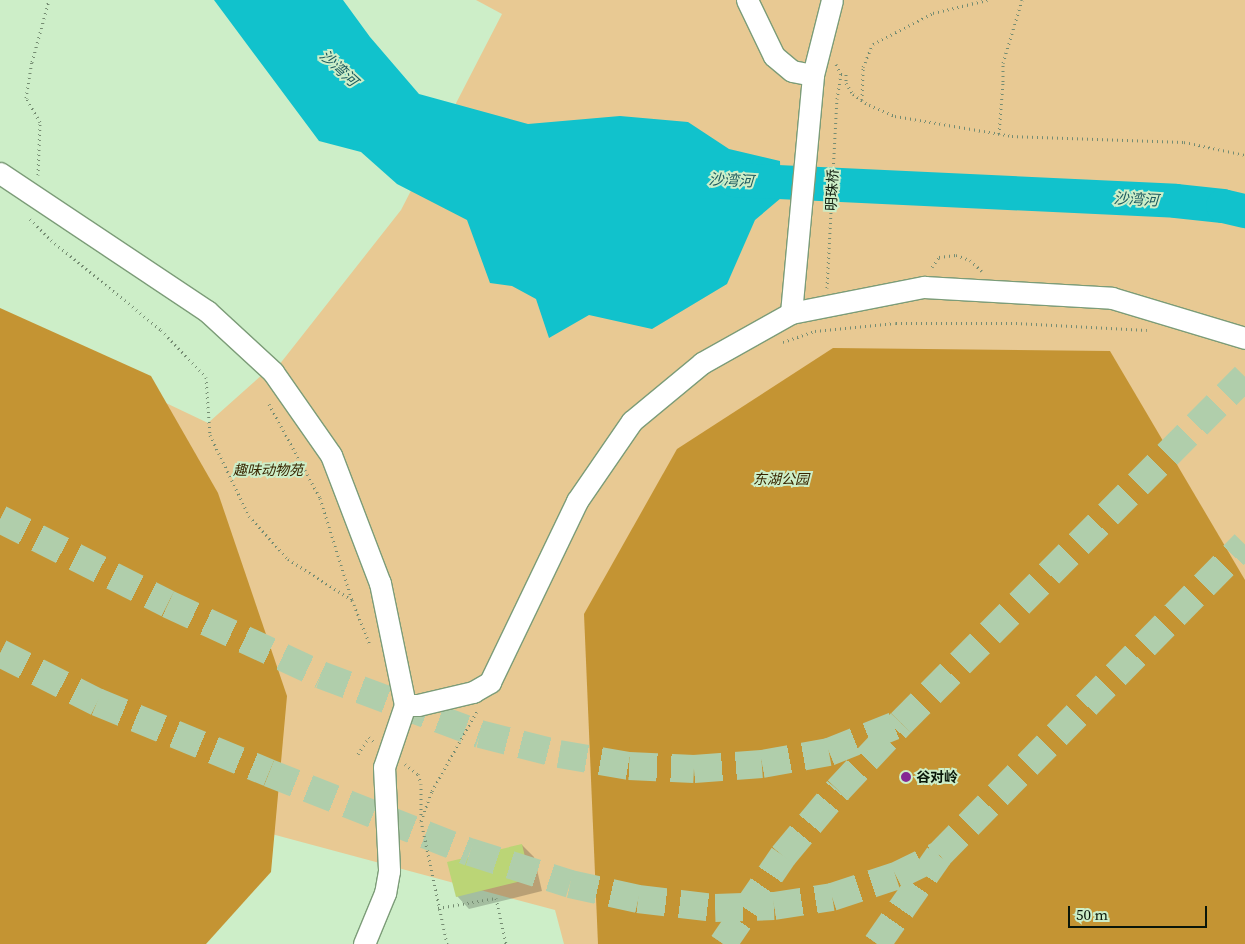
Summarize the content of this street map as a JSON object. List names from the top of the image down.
{
  "streets": {
    "street": ["明珠桥"]
  },
  "water": ["沙湾河"],
  "parks": ["趣味动物苑", "东湖公园"],
  "places": ["谷对岭"],
  "scale_bar": "50 m"
}
